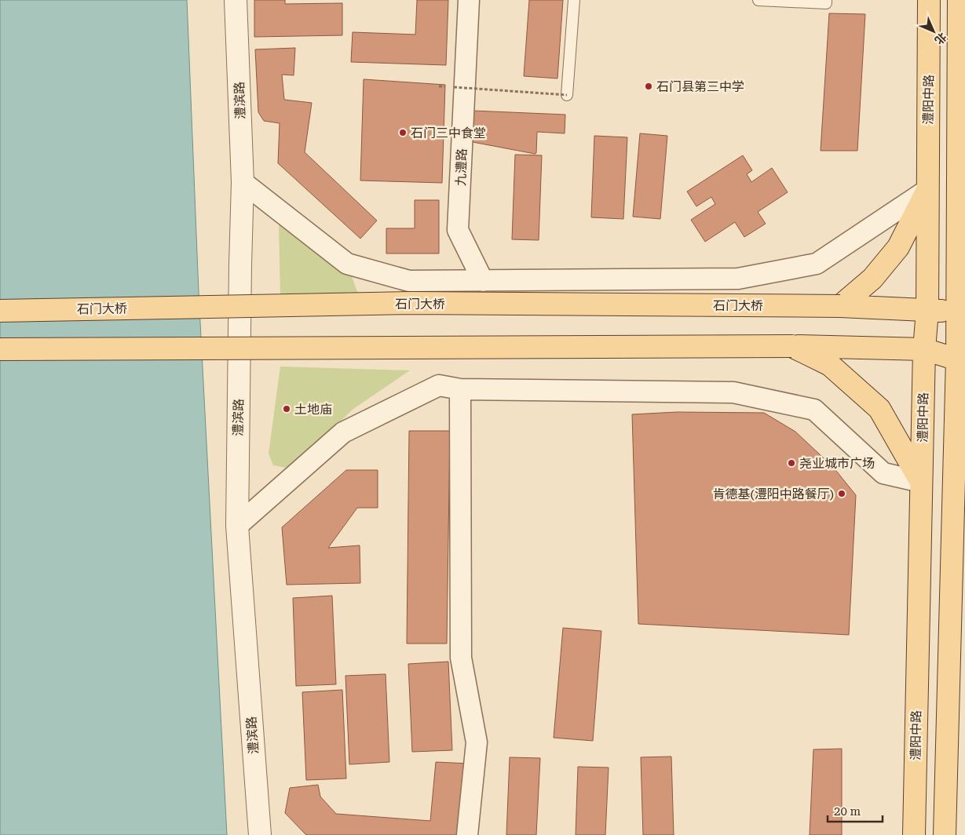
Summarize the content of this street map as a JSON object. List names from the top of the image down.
{
  "streets": {
    "main road": ["澧阳中路", "石门大桥"],
    "street": ["澧滨路", "九澧路"]
  },
  "crossings": [
    ["澧阳中路", "石门大桥"]
  ],
  "places": [
    "石门县第三中学",
    "石门三中食堂",
    "土地庙",
    "尧业城市广场",
    "肯德基(澧阳中路餐厅)"
  ],
  "scale_bar": "20 m",
  "north": "bottom right"
}
